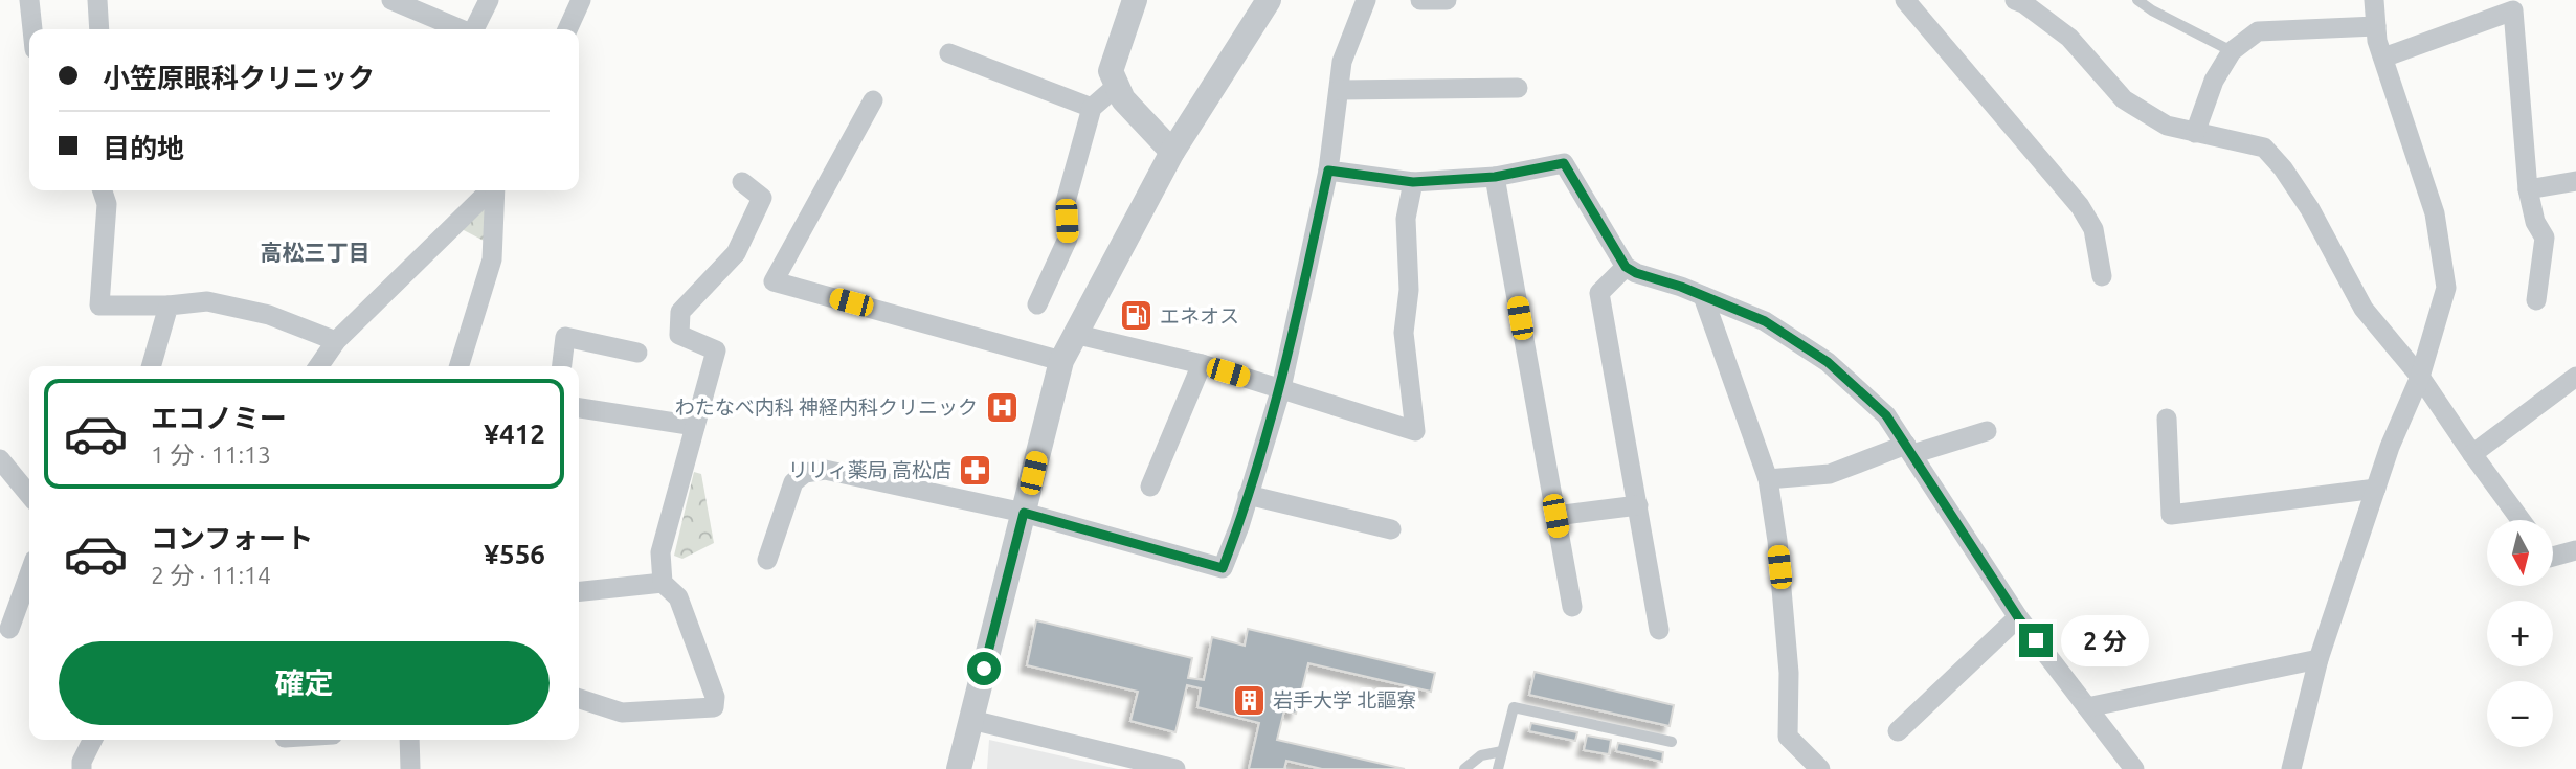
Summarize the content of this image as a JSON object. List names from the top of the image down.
{
  "districts": ["高松三丁目"],
  "places": {
    "fuel station": ["エネオス"],
    "hospital": ["わたなべ内科 神経内科クリニック"],
    "pharmacy": ["リリィ薬局 高松店"],
    "building": ["岩手大学 北謳寮"]
  },
  "north": "bottom",
  "page": {
    "banner": ["小笠原眼科クリニック", "目的地"],
    "list": [
      {
        "name": "エコノミー",
        "note": "1 分 · 11:13",
        "value": "¥412"
      },
      {
        "name": "コンフォート",
        "note": "2 分 · 11:14",
        "value": "¥556"
      }
    ],
    "map_buttons": ["+", "−"],
    "bubble": "2 分",
    "buttons": "確定"
  }
}
